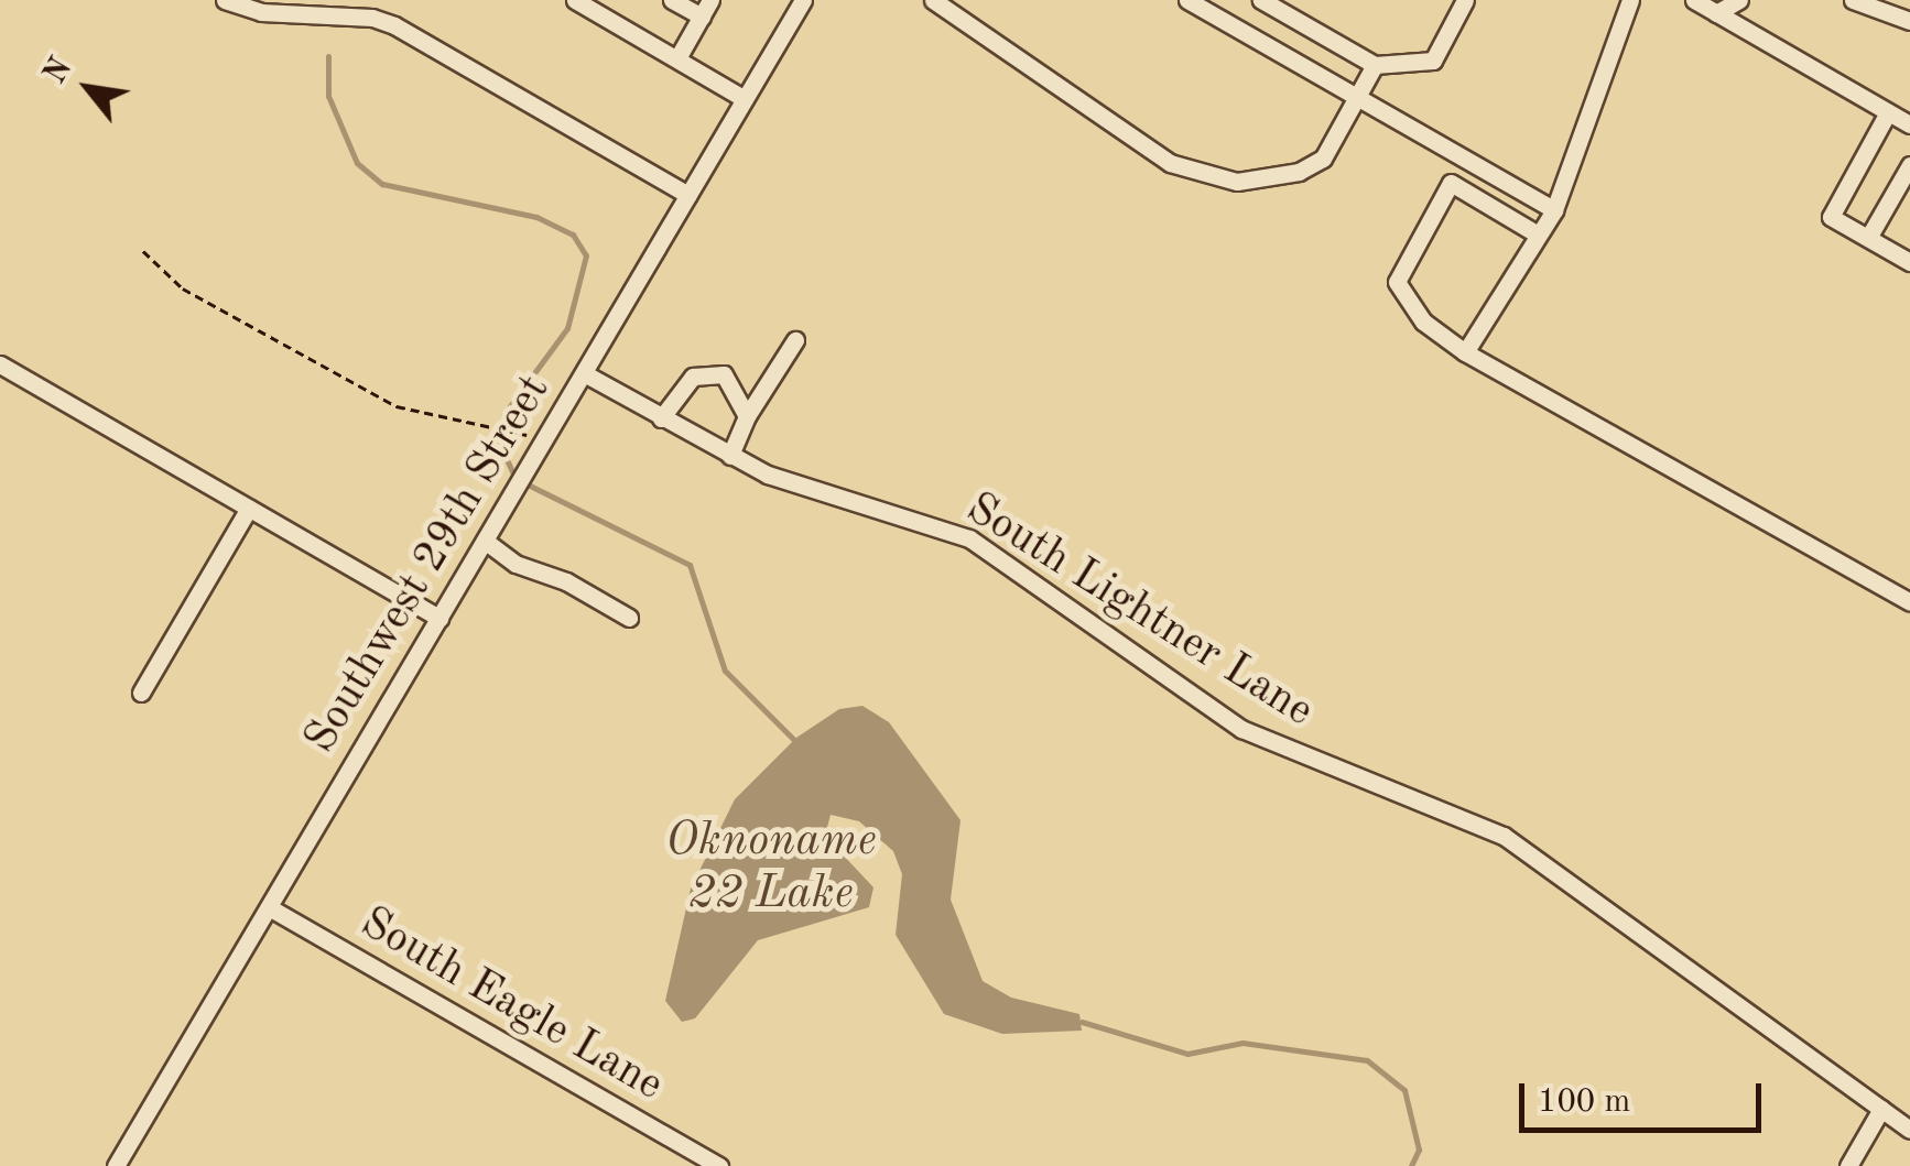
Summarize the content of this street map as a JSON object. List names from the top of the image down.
{
  "streets": {
    "street": ["Southwest 29th Street", "South Lightner Lane", "South Eagle Lane"]
  },
  "crossings": [
    ["Southwest 29th Street", "South Lightner Lane"],
    ["Southwest 29th Street", "South Eagle Lane"]
  ],
  "water": ["Oknoname 22 Lake"],
  "scale_bar": "100 m",
  "north": "top left"
}
